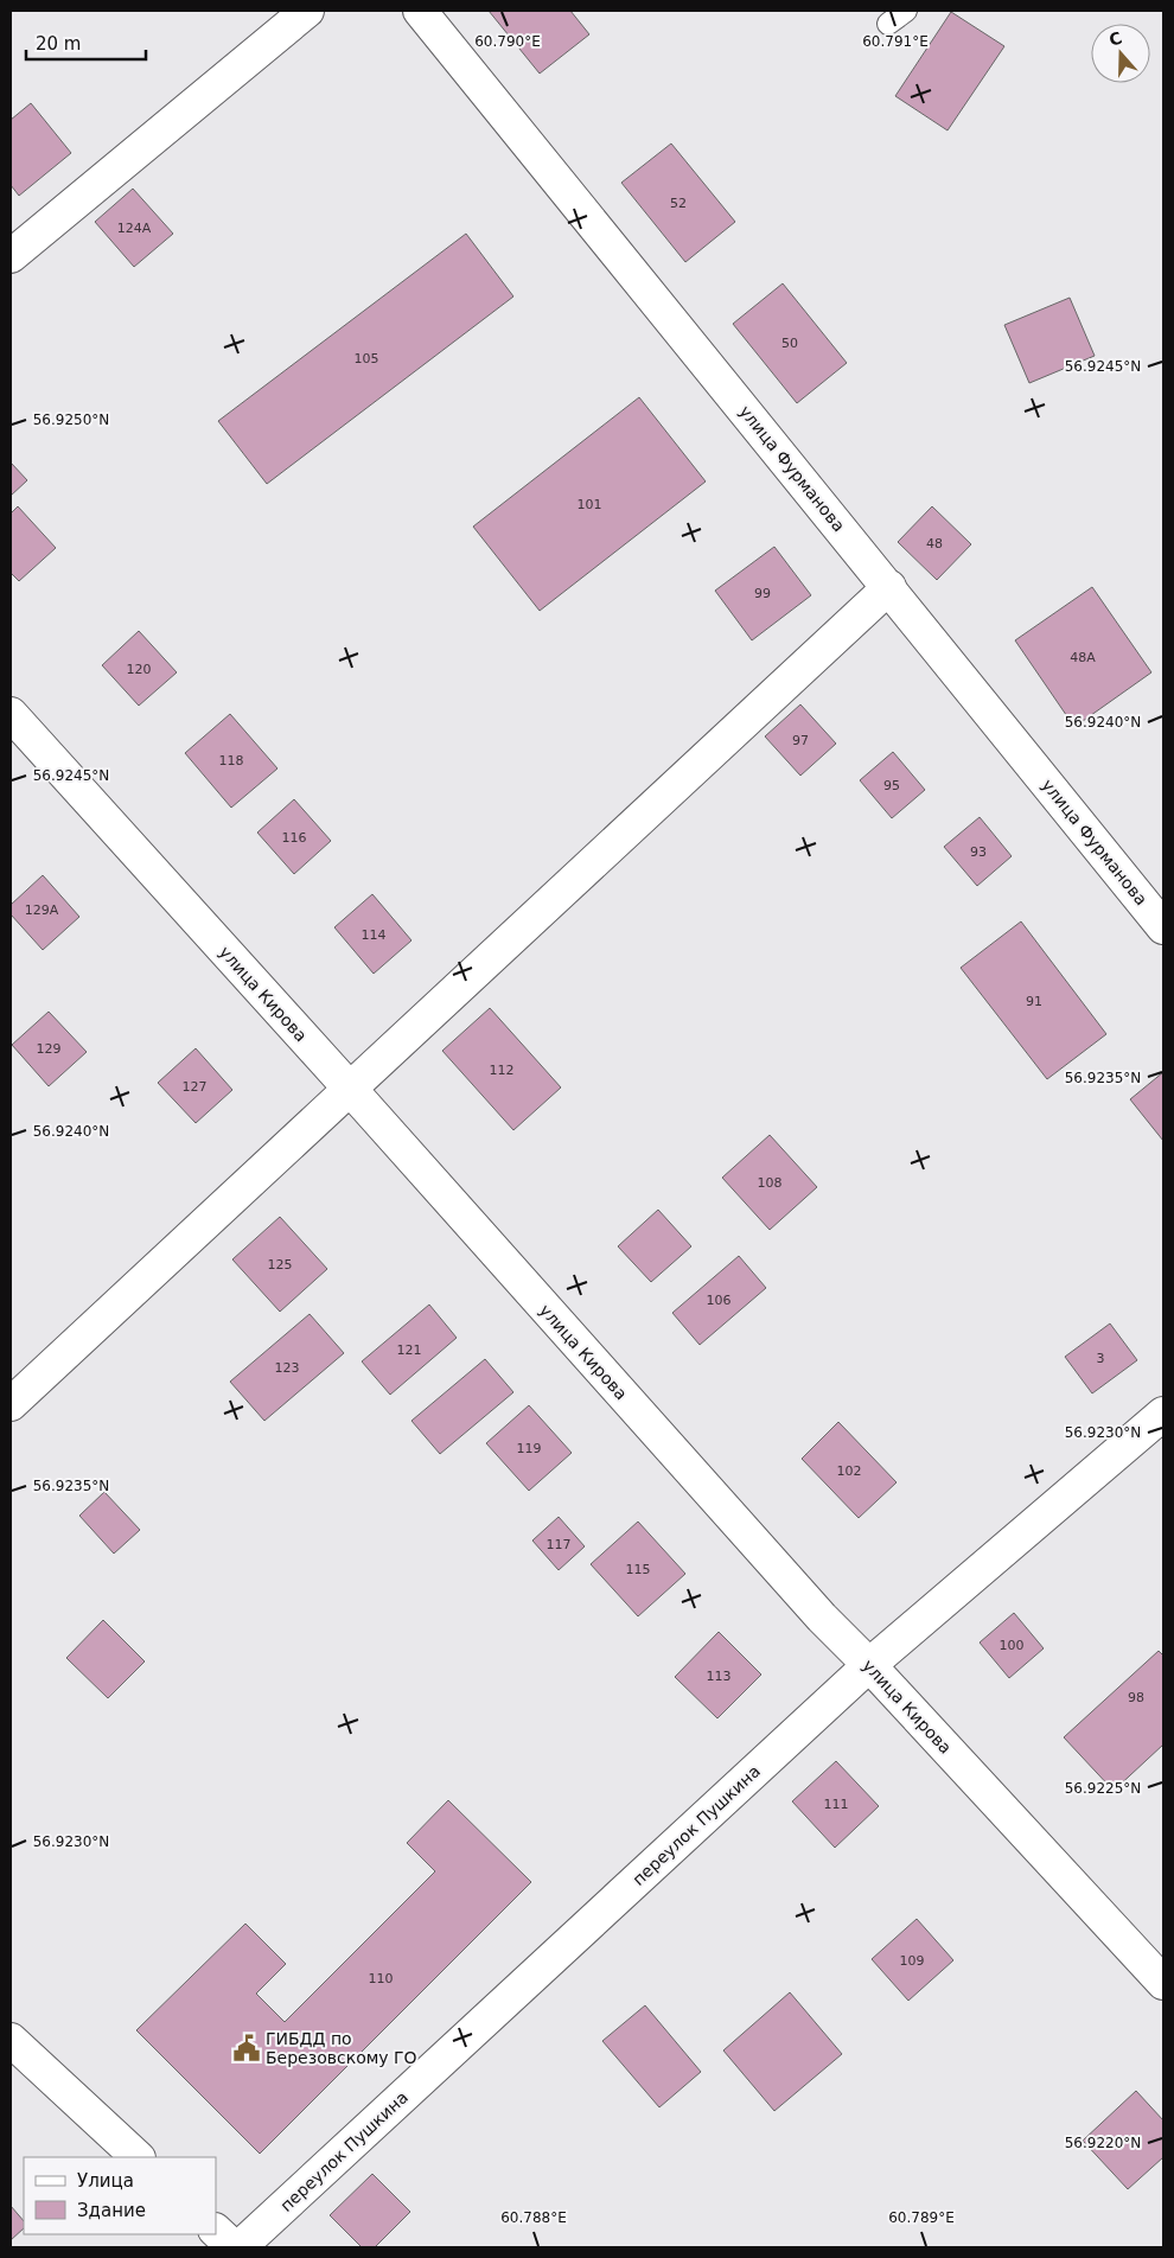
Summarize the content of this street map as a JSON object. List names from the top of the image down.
{
  "streets": {
    "street": ["улица Фурманова", "улица Кирова", "переулок Пушкина"]
  },
  "crossings": [
    ["улица Кирова", "переулок Пушкина"]
  ],
  "places": {
    "public building": ["ГИБДД по Березовскому ГО"]
  },
  "house_numbers": [
    "52",
    "124А",
    "50",
    "105",
    "101",
    "48",
    "99",
    "48А",
    "120",
    "97",
    "118",
    "95",
    "116",
    "93",
    "129А",
    "114",
    "91",
    "129",
    "112",
    "127",
    "108",
    "125",
    "106",
    "121",
    "3",
    "123",
    "119",
    "102",
    "117",
    "115",
    "100",
    "113",
    "98",
    "111",
    "109",
    "110"
  ],
  "legend": ["Улица", "Здание"],
  "scale_bar": "20 m",
  "north": "top",
  "coordinates": [
    "60.790°E",
    "60.791°E",
    "56.9245°N",
    "56.9250°N",
    "56.9240°N",
    "56.9235°N",
    "56.9230°N",
    "56.9225°N",
    "56.9220°N",
    "60.788°E",
    "60.789°E"
  ]
}
